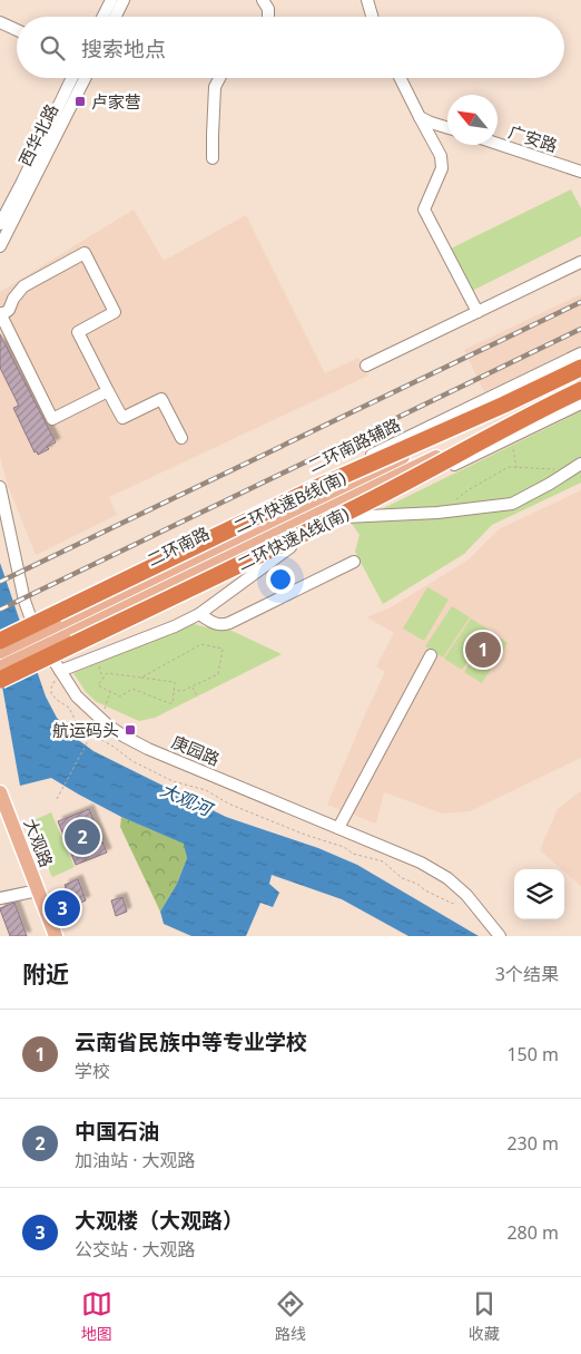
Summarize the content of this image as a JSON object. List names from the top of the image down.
{
  "streets": {
    "highway": ["二环快速B线(南)", "二环快速A线(南)"],
    "main road": ["二环南路", "大观路"],
    "street": [
      "西华北路",
      "广安路",
      "二环南路辅路",
      "庚园路"
    ]
  },
  "crossings": [
    ["二环南路辅路", "二环南路"],
    ["二环快速B线(南)", "二环南路"],
    ["二环快速A线(南)", "二环南路"]
  ],
  "water": ["大观河"],
  "places": {
    "transit": ["卢家营", "航运码头"]
  },
  "north": "top left",
  "page": {
    "search": "搜索地点",
    "pins": ["1", "2", "3"],
    "heading": ["附近", "3个结果"],
    "list": [
      {
        "mark": "1",
        "name": "云南省民族中等专业学校",
        "note": "学校",
        "value": "150 m"
      },
      {
        "mark": "2",
        "name": "中国石油",
        "note": "加油站 · 大观路",
        "value": "230 m"
      },
      {
        "mark": "3",
        "name": "大观楼（大观路）",
        "note": "公交站 · 大观路",
        "value": "280 m"
      }
    ],
    "nav": ["地图", "路线", "收藏"]
  }
}
